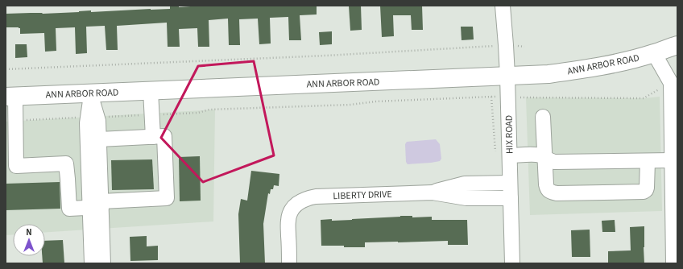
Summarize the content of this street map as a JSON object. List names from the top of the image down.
{
  "streets": {
    "main road": ["ANN ARBOR ROAD"],
    "street": ["HIX ROAD", "LIBERTY DRIVE"]
  },
  "crossings": [
    ["ANN ARBOR ROAD", "HIX ROAD"]
  ],
  "north": "top"
}
